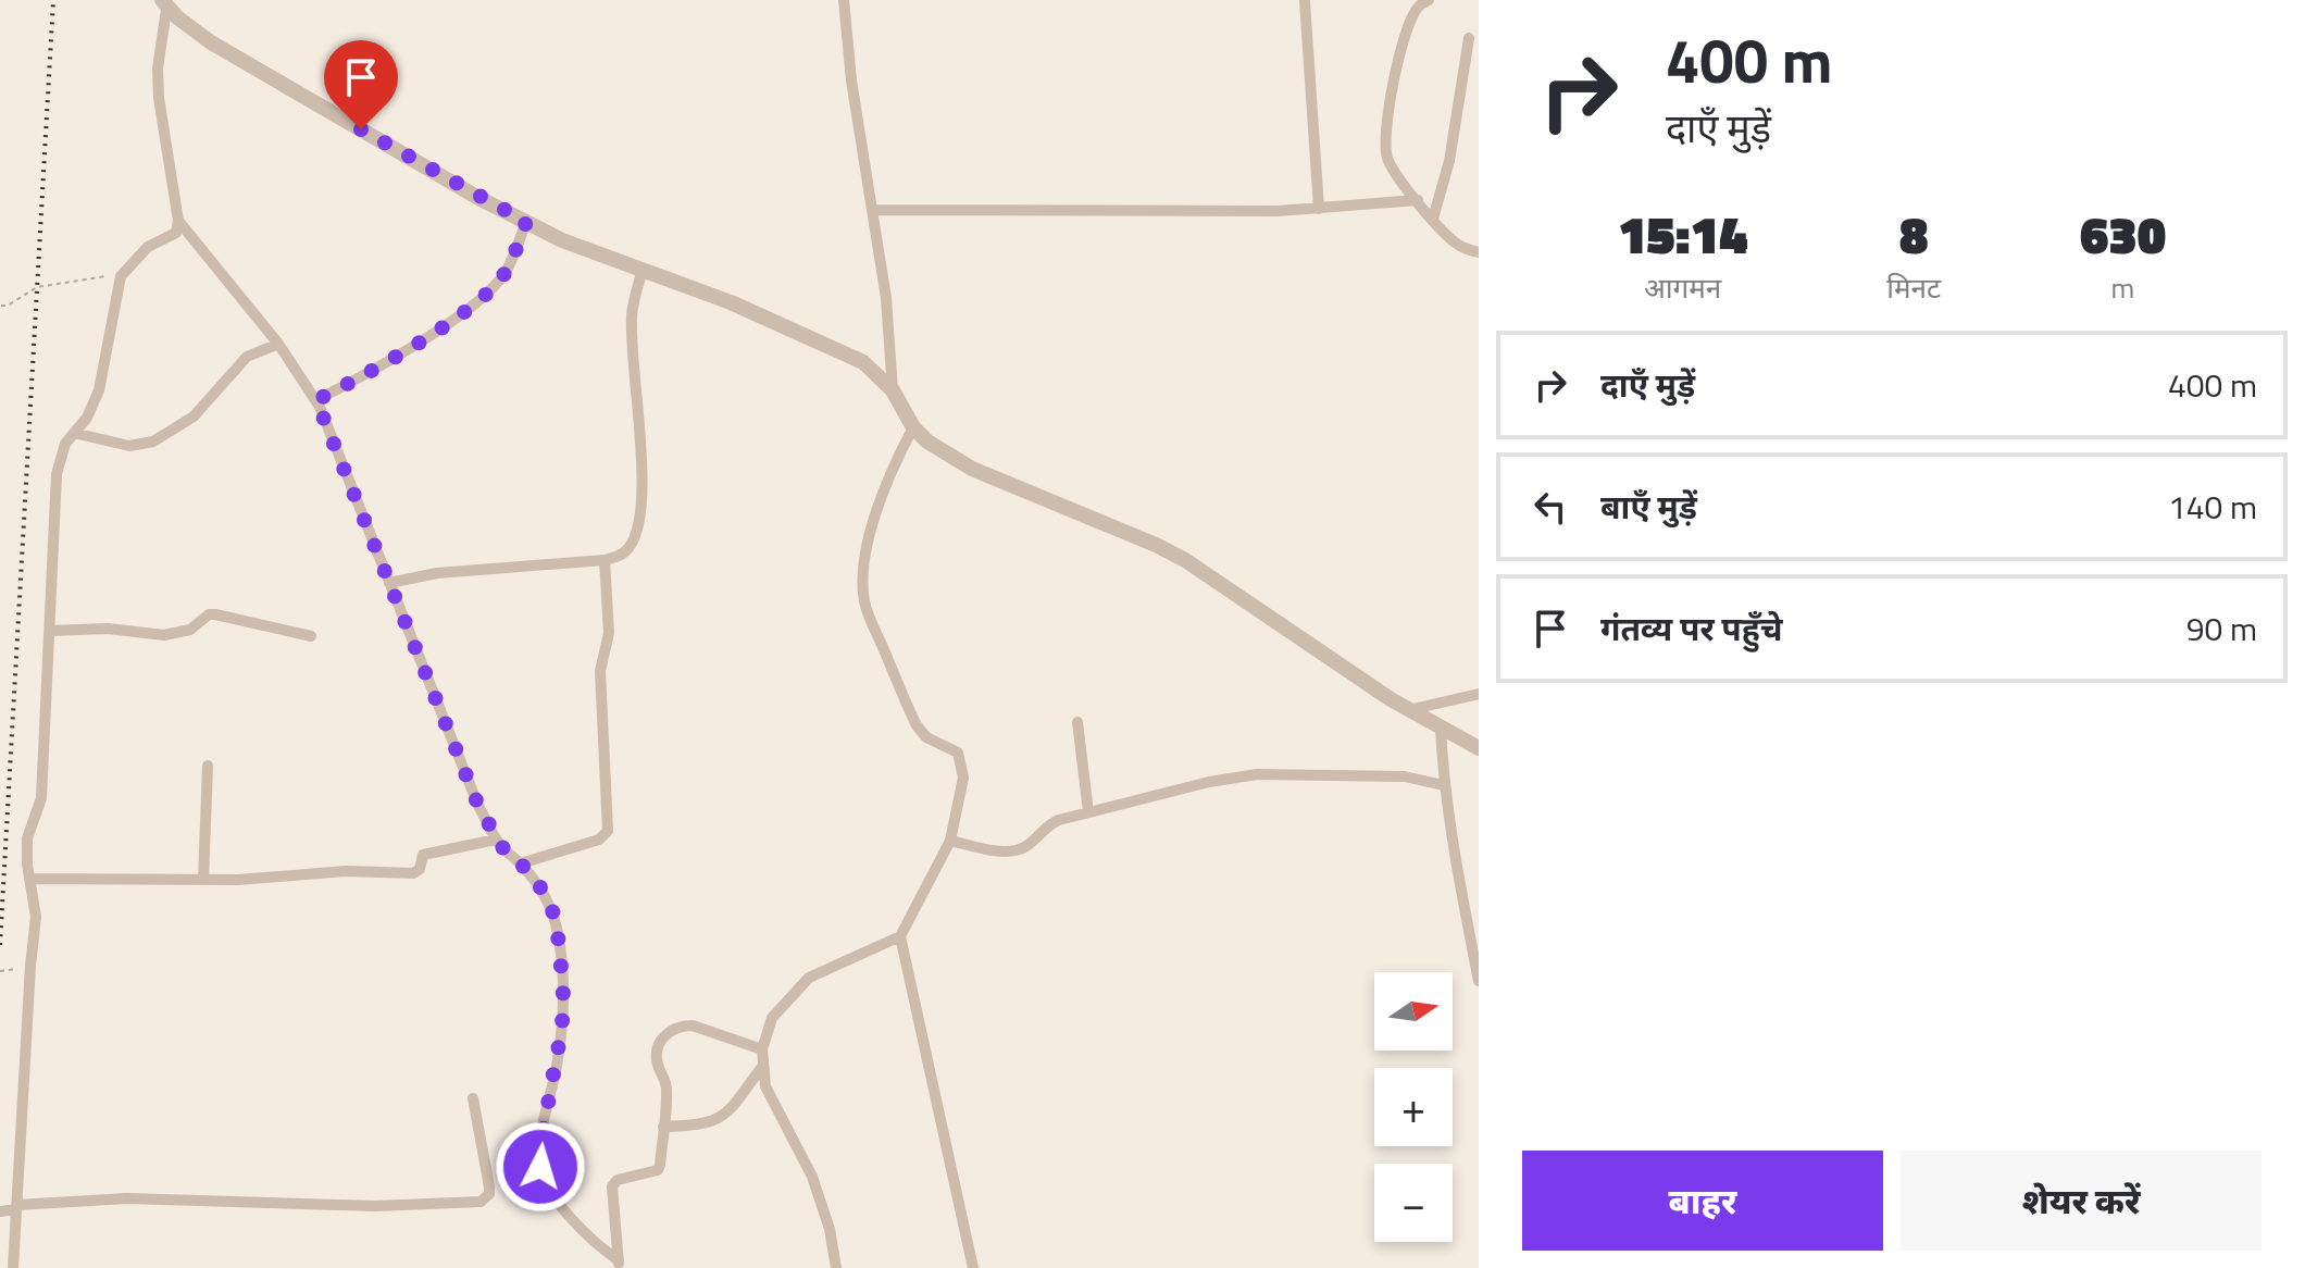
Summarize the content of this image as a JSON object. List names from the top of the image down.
{
  "north": "right",
  "page": {
    "turn": ["400 m", "दाएँ मुड़ें"],
    "eta": [
      "15:14",
      "आगमन",
      "8",
      "मिनट",
      "630",
      "m"
    ],
    "list": [
      {
        "name": "दाएँ मुड़ें",
        "value": "400 m"
      },
      {
        "name": "बाएँ मुड़ें",
        "value": "140 m"
      },
      {
        "name": "गंतव्य पर पहुँचे",
        "value": "90 m"
      }
    ],
    "map_buttons": ["+", "−"],
    "buttons": ["बाहर", "शेयर करें"]
  }
}
